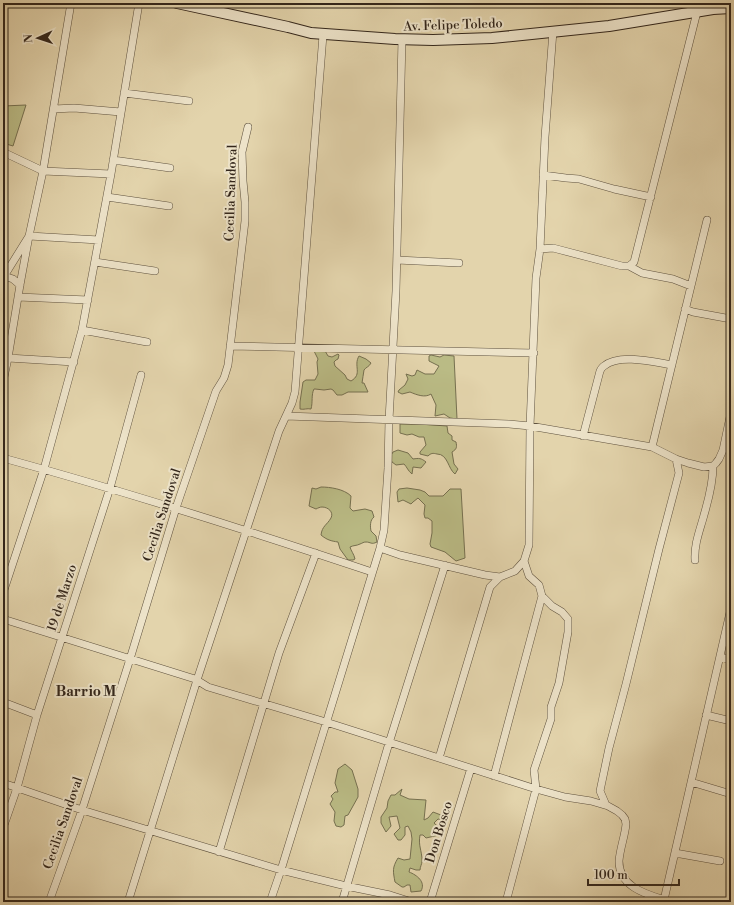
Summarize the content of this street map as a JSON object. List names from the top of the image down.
{
  "streets": {
    "main road": ["Av. Felipe Toledo"],
    "street": ["Cecilia Sandoval", "19 de Marzo", "Don Bosco"]
  },
  "districts": ["Barrio M"],
  "scale_bar": "100 m",
  "north": "left"
}
